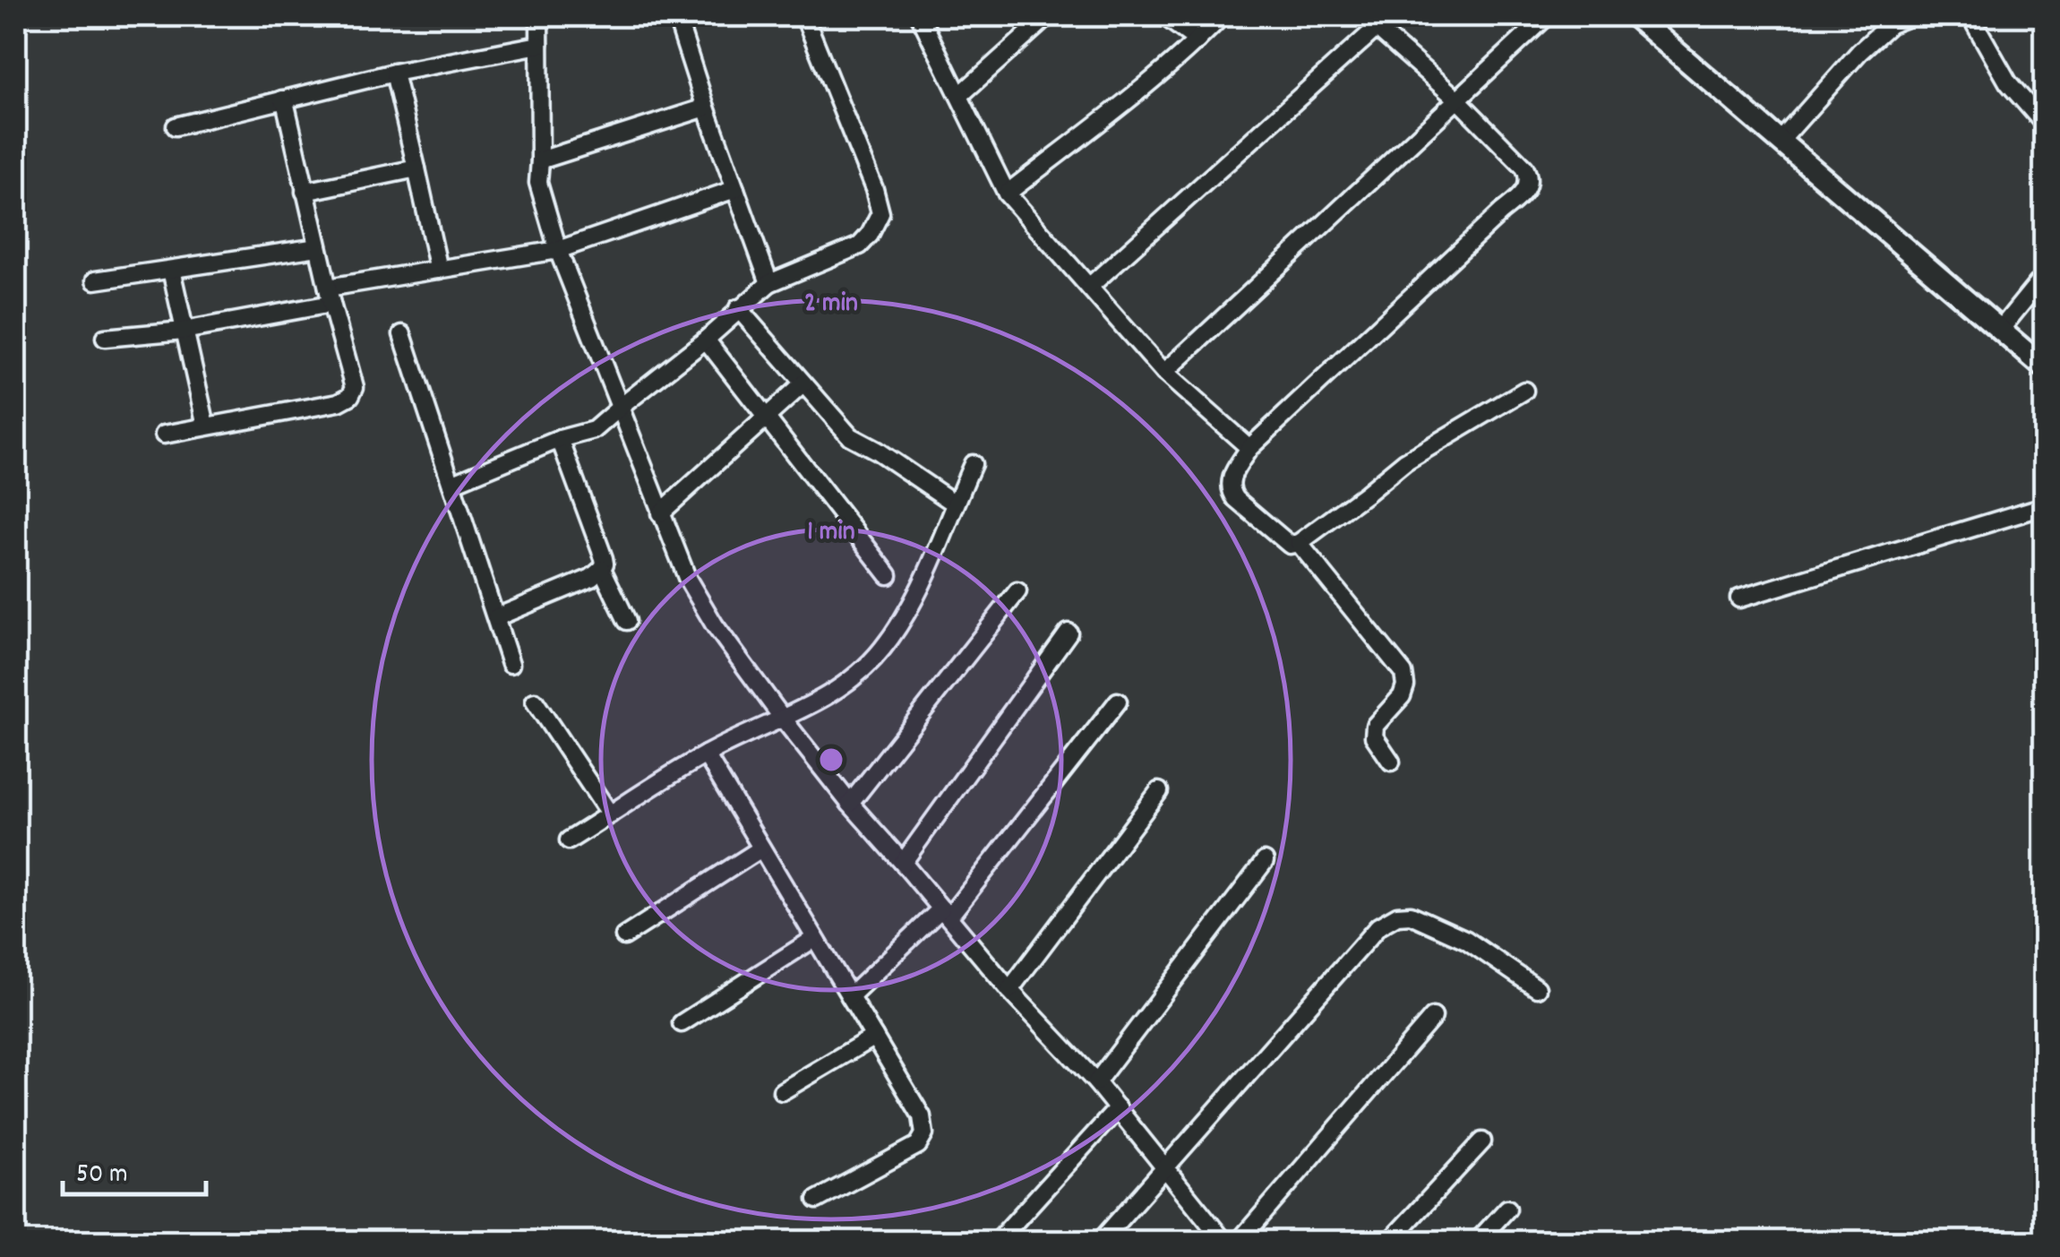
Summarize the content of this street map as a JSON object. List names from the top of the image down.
{
  "scale_bar": "50 m",
  "rings": ["2 min", "1 min"]
}
